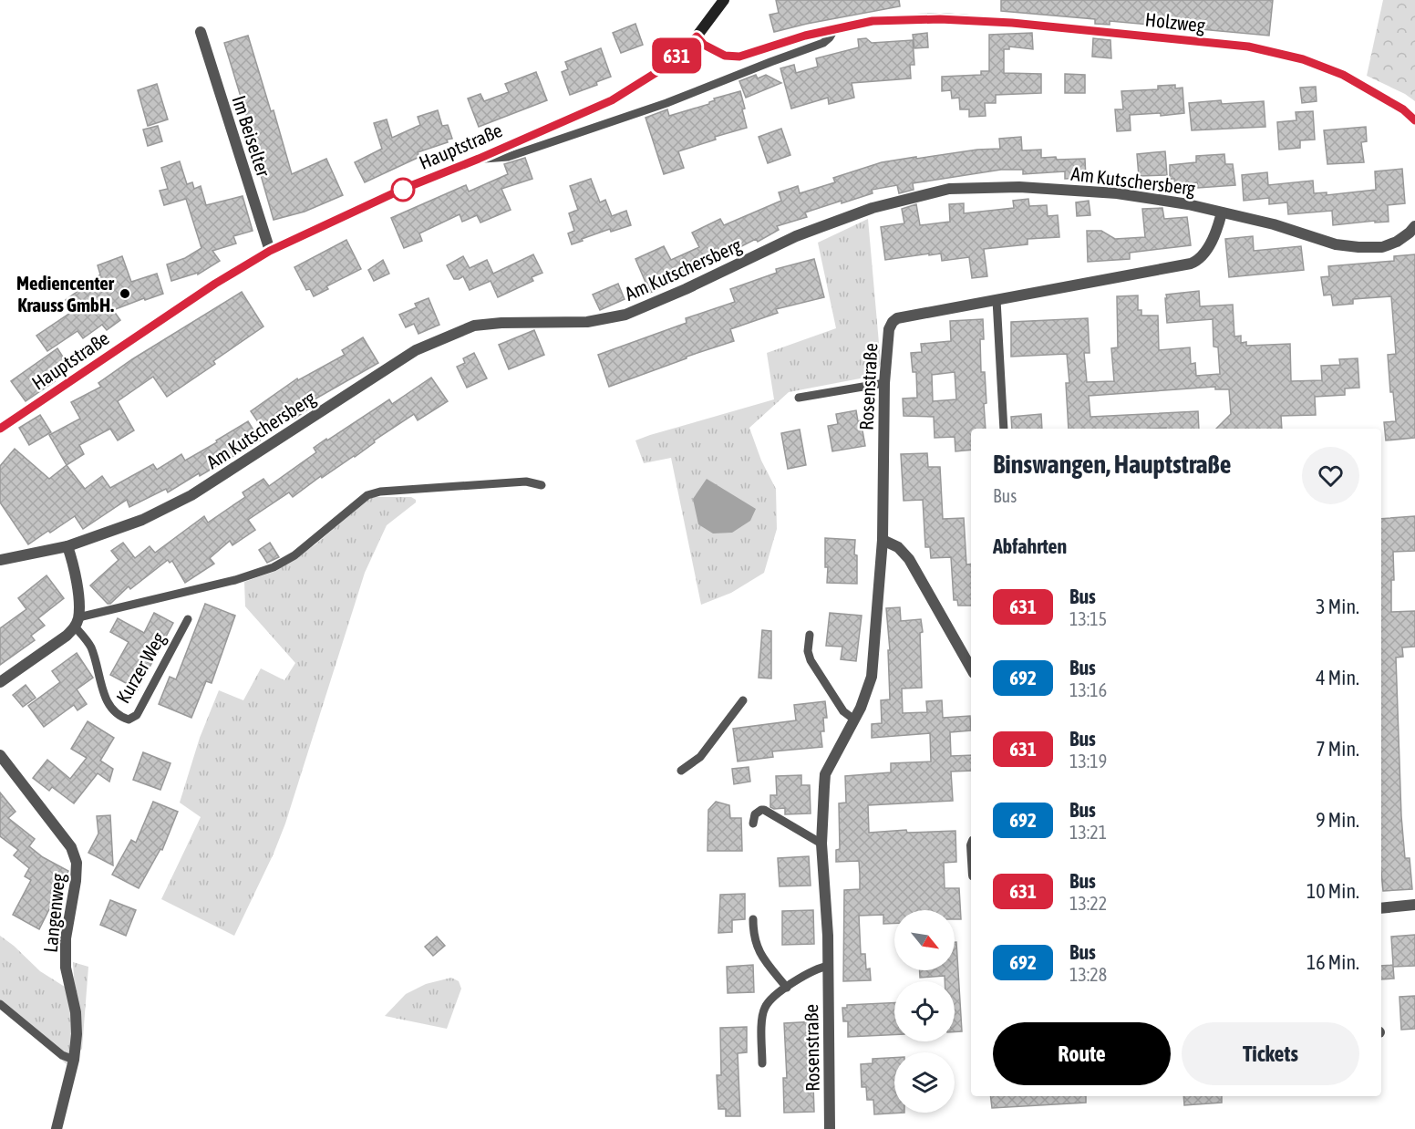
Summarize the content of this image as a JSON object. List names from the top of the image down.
{
  "streets": {
    "street": [
      "Holzweg",
      "Im Beiselter",
      "Hauptstraße",
      "Am Kutschersberg",
      "Rosenstraße",
      "Langenweg"
    ],
    "lane": ["Kurzer Weg"]
  },
  "crossings": [
    ["Holzweg", "Hauptstraße"],
    ["Im Beiselter", "Hauptstraße"],
    ["Am Kutschersberg", "Rosenstraße"]
  ],
  "places": ["Mediencenter Krauss GmbH."],
  "lines": ["bus line 631"],
  "north": "bottom right",
  "page": {
    "on_map": "631",
    "heading": [
      ["Binswangen, Hauptstraße", "Bus"],
      "Abfahrten"
    ],
    "list": [
      {
        "mark": "631",
        "name": "Bus",
        "note": "13:15",
        "value": "3 Min."
      },
      {
        "mark": "692",
        "name": "Bus",
        "note": "13:16",
        "value": "4 Min."
      },
      {
        "mark": "631",
        "name": "Bus",
        "note": "13:19",
        "value": "7 Min."
      },
      {
        "mark": "692",
        "name": "Bus",
        "note": "13:21",
        "value": "9 Min."
      },
      {
        "mark": "631",
        "name": "Bus",
        "note": "13:22",
        "value": "10 Min."
      },
      {
        "mark": "692",
        "name": "Bus",
        "note": "13:28",
        "value": "16 Min."
      }
    ],
    "buttons": ["Route", "Tickets"]
  }
}
